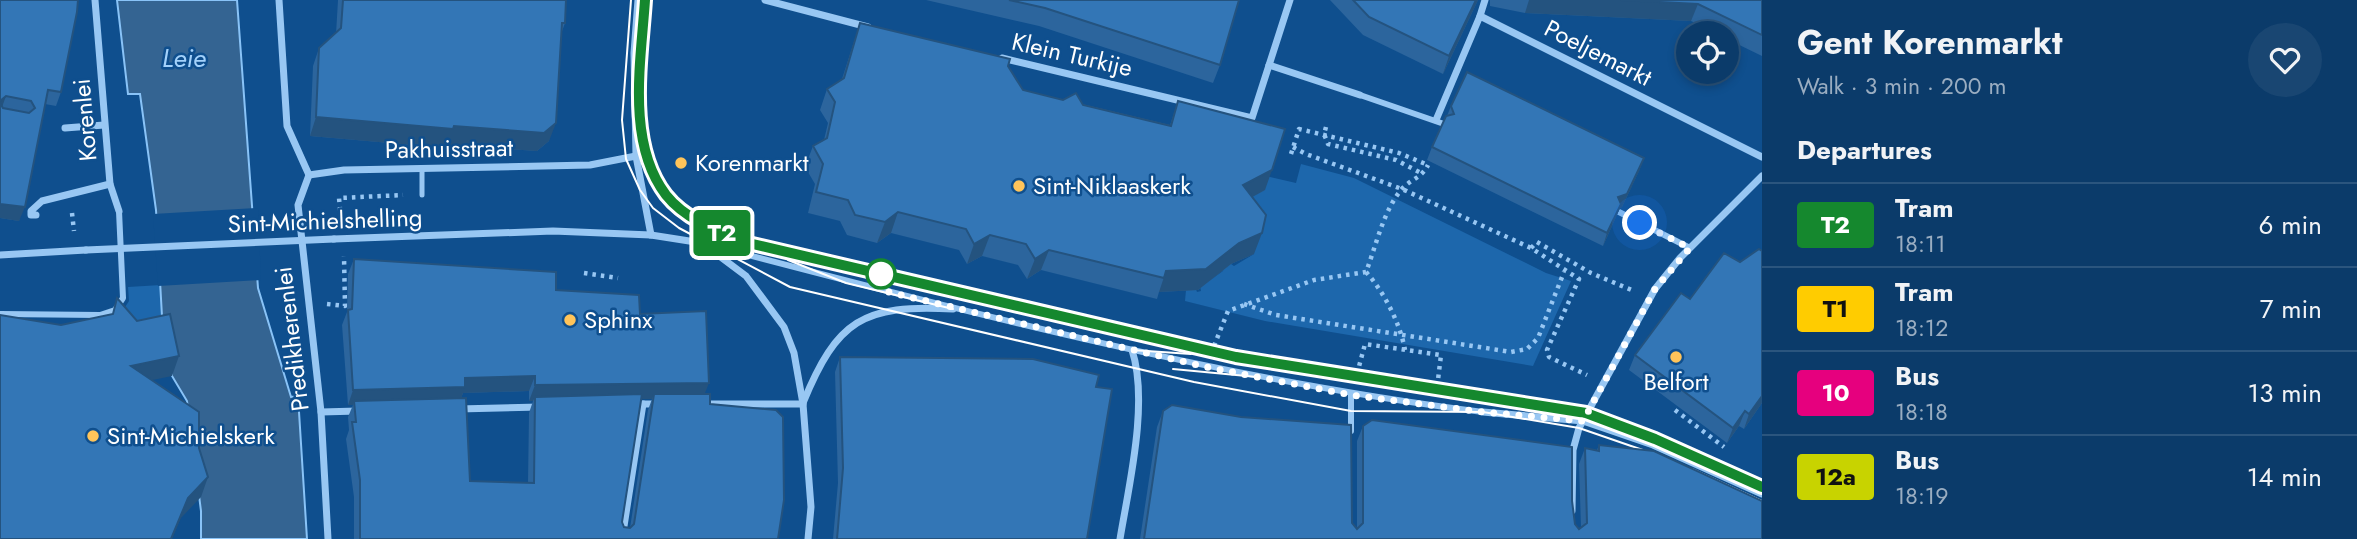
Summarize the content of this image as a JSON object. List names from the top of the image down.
{
  "streets": {
    "street": [
      "Poeljemarkt",
      "Klein Turkije",
      "Korenlei",
      "Pakhuisstraat",
      "Sint-Michielshelling",
      "Predikherenlei"
    ]
  },
  "crossings": [
    ["Pakhuisstraat", "Predikherenlei"]
  ],
  "water": ["Leie"],
  "places": [
    "Korenmarkt",
    "Sint-Niklaaskerk",
    "Sphinx",
    "Belfort",
    "Sint-Michielskerk"
  ],
  "lines": ["tram line T2"],
  "page": {
    "on_map": "T2",
    "heading": [
      ["Gent Korenmarkt", "Walk · 3 min · 200 m"],
      "Departures"
    ],
    "list": [
      {
        "mark": "T2",
        "name": "Tram",
        "note": "18:11",
        "value": "6 min"
      },
      {
        "mark": "T1",
        "name": "Tram",
        "note": "18:12",
        "value": "7 min"
      },
      {
        "mark": "10",
        "name": "Bus",
        "note": "18:18",
        "value": "13 min"
      },
      {
        "mark": "12a",
        "name": "Bus",
        "note": "18:19",
        "value": "14 min"
      }
    ]
  }
}
